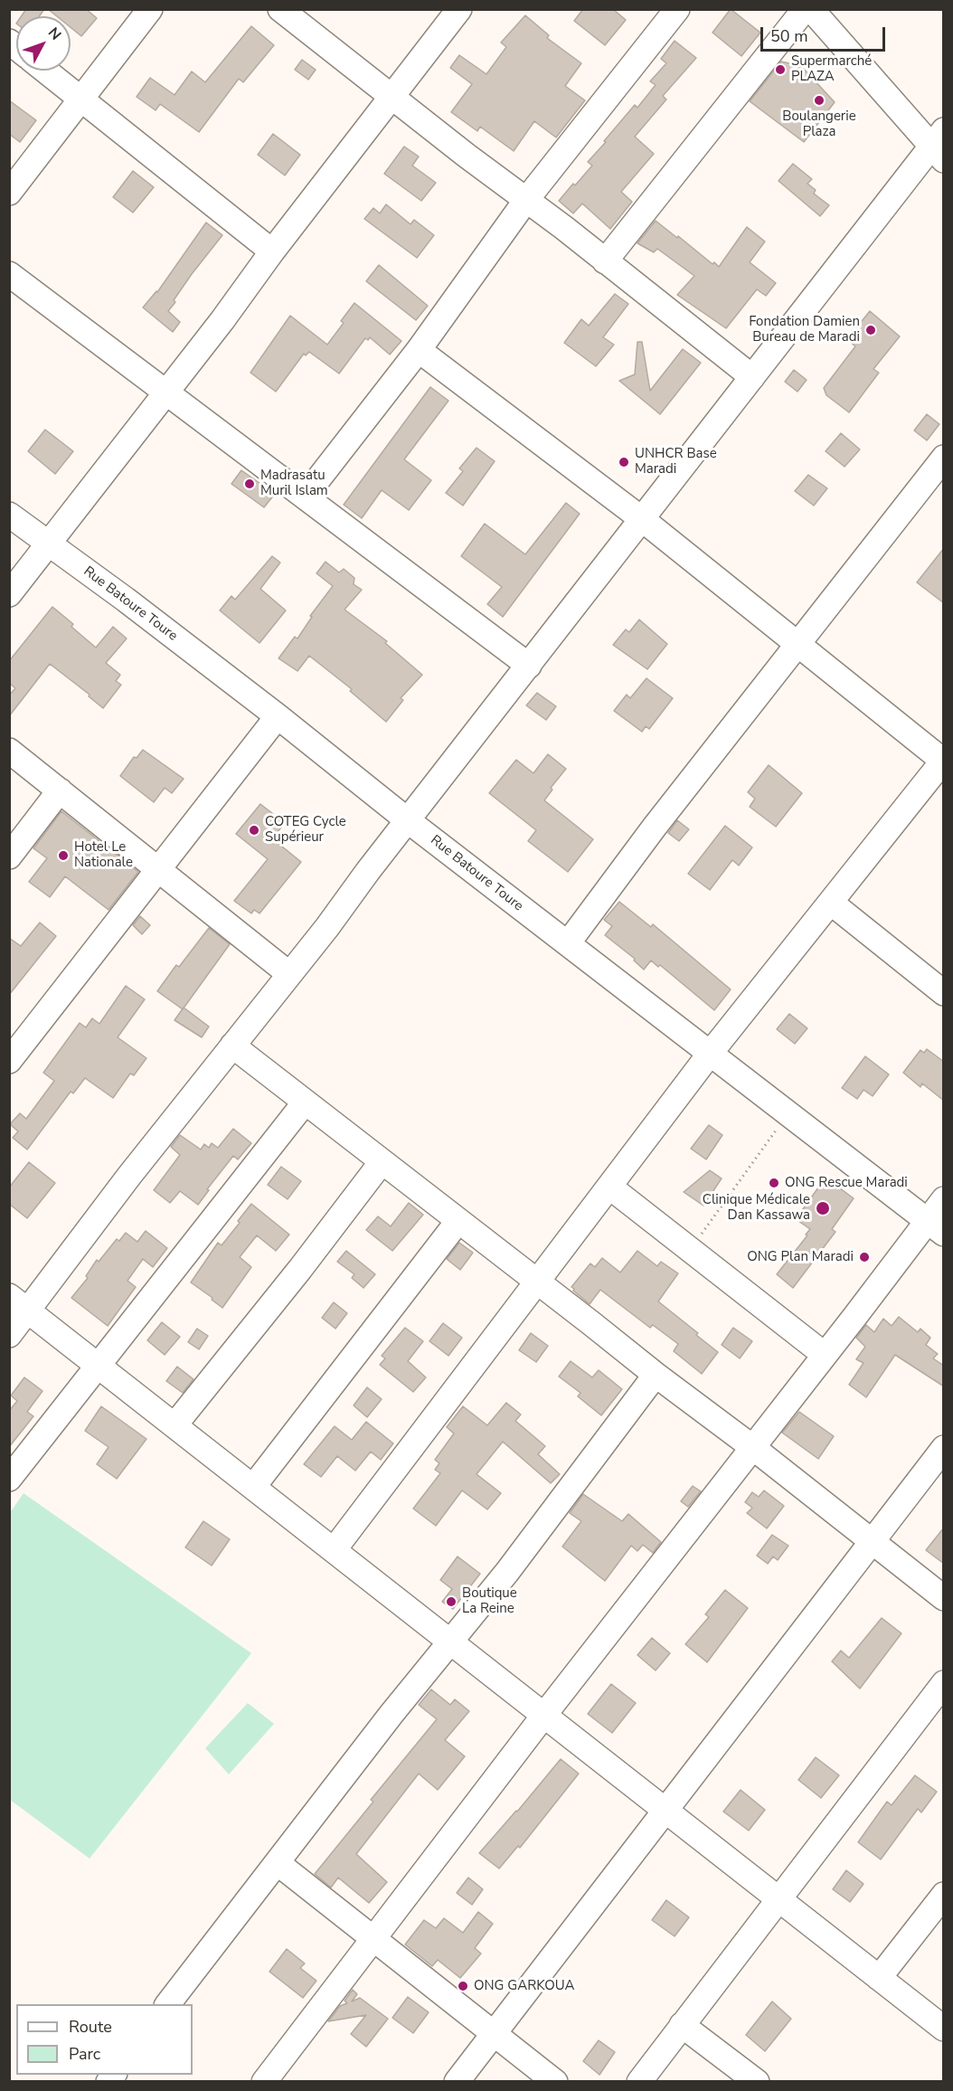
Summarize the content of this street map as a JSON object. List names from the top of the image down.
{
  "streets": {
    "street": ["Rue Batoure Toure"]
  },
  "places": [
    "Supermarché PLAZA",
    "Boulangerie Plaza",
    "Fondation Damien Bureau de Maradi",
    "UNHCR Base Maradi",
    "Madrasatu Muril Islam",
    "COTEG Cycle Supérieur",
    "Hotel Le Nationale",
    "ONG Rescue Maradi",
    "Clinique Médicale Dan Kassawa",
    "ONG Plan Maradi",
    "Boutique La Reine",
    "ONG GARKOUA"
  ],
  "legend": ["Route", "Parc"],
  "scale_bar": "50 m",
  "north": "top right"
}
